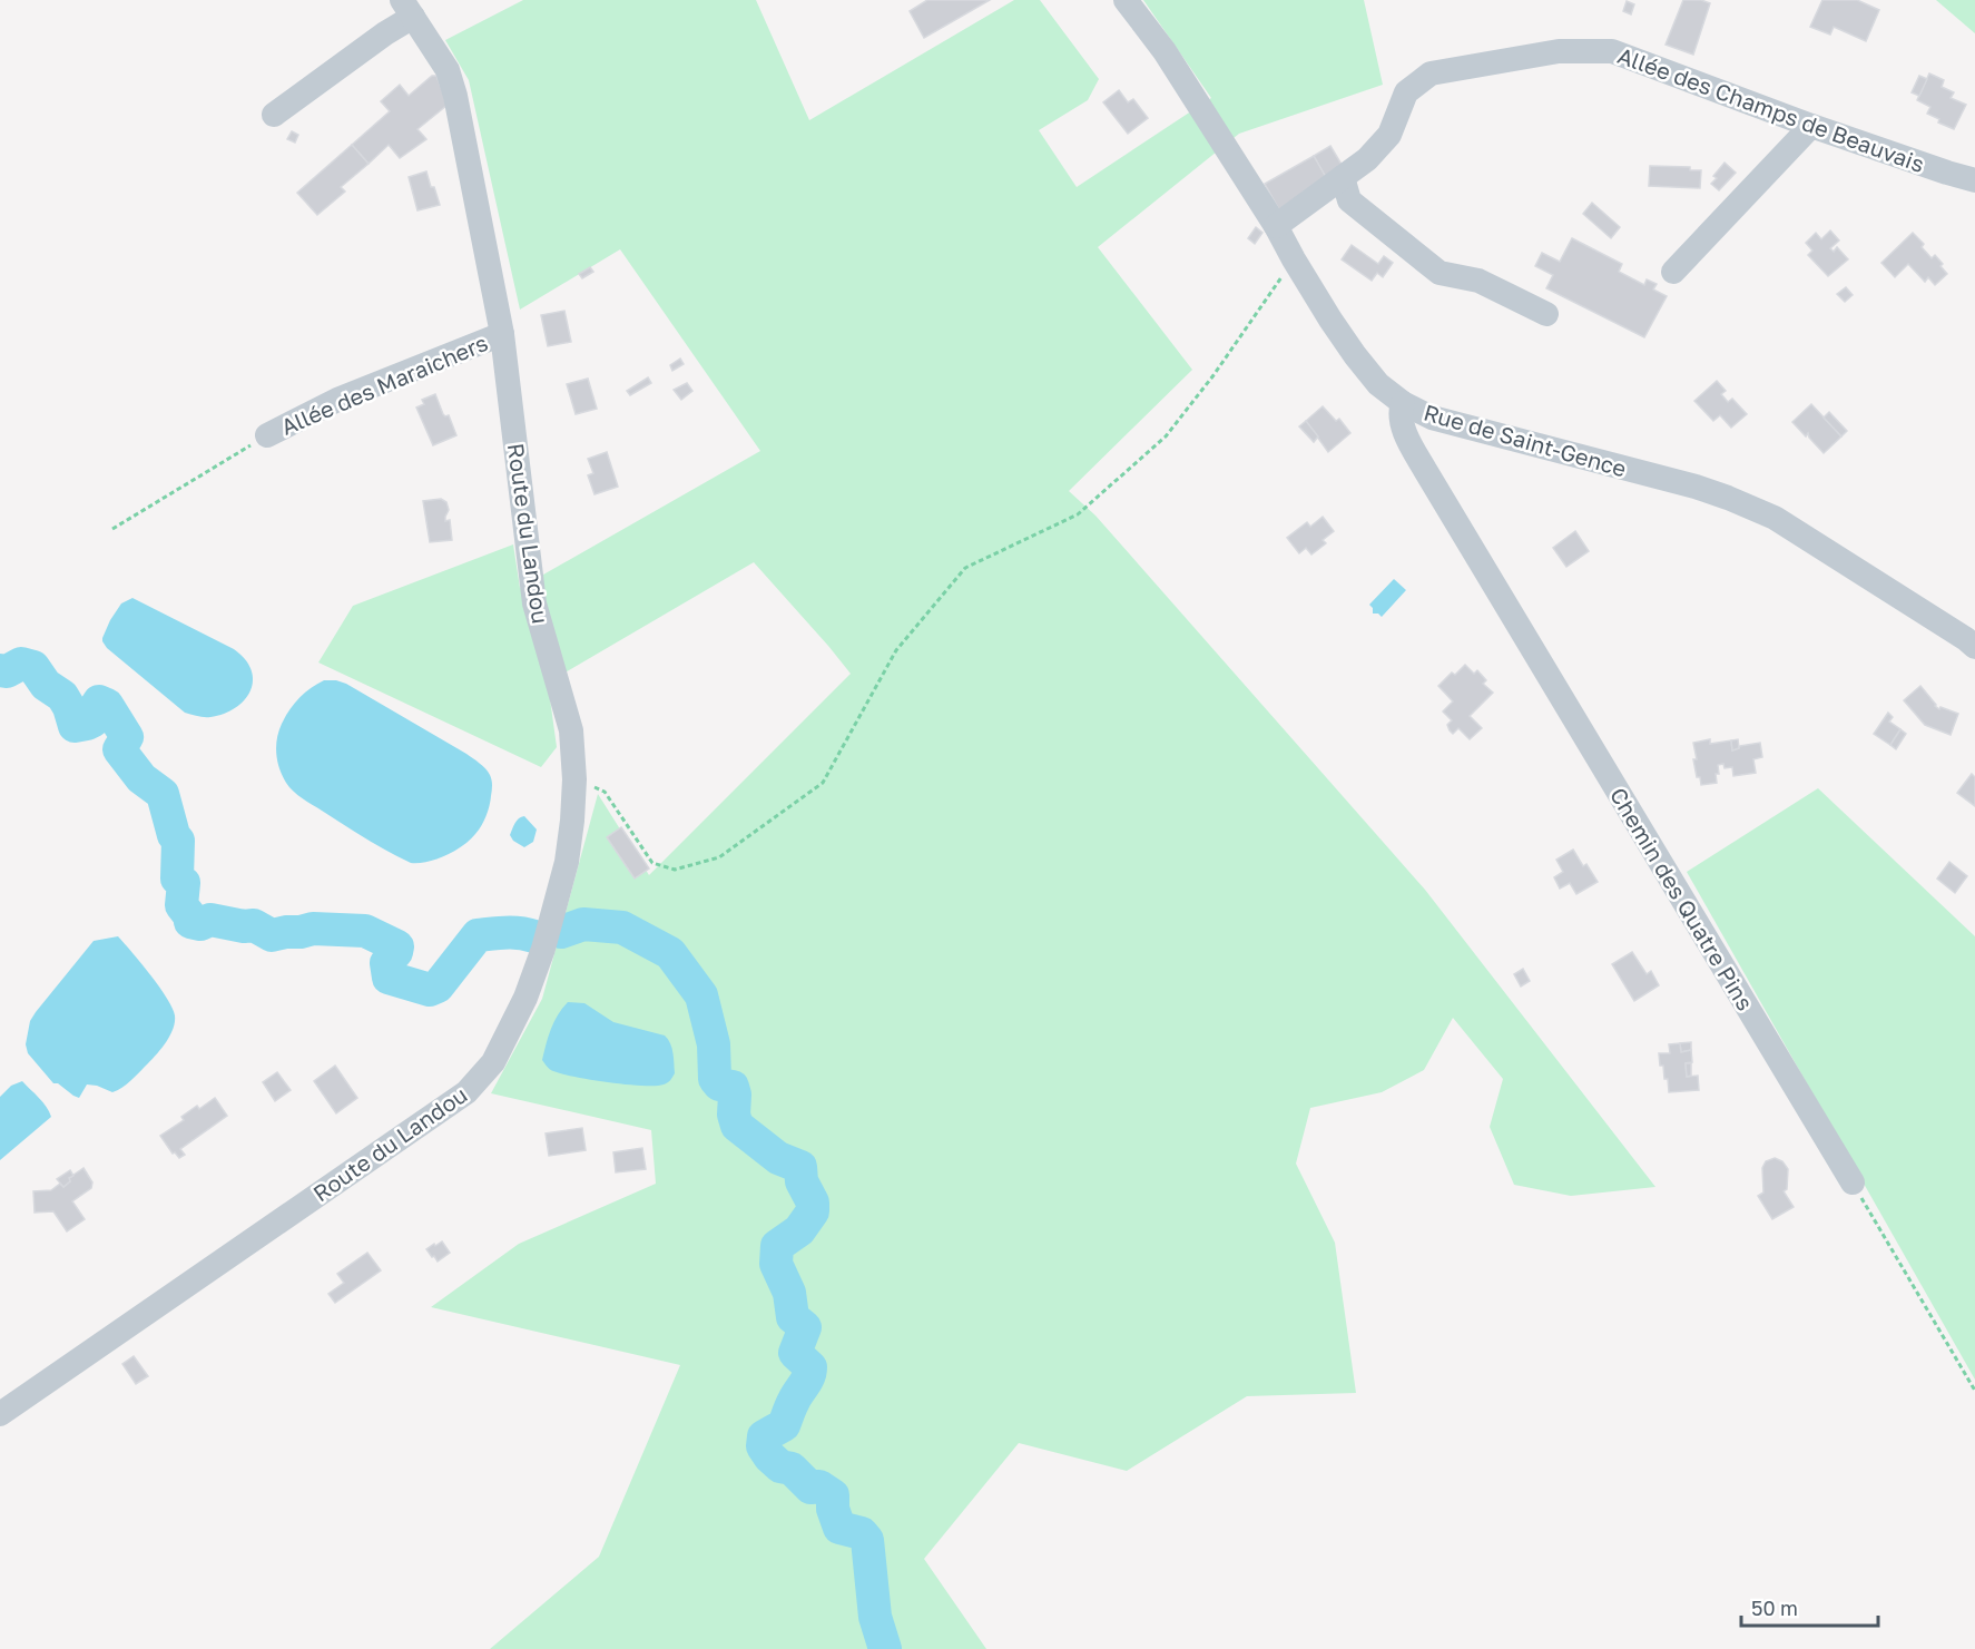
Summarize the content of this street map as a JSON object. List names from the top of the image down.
{
  "streets": {
    "street": [
      "Allée des Champs de Beauvais",
      "Allée des Maraichers",
      "Rue de Saint-Gence",
      "Route du Landou",
      "Chemin des Quatre Pins"
    ]
  },
  "crossings": [
    ["Allée des Champs de Beauvais", "Rue de Saint-Gence"],
    ["Allée des Maraichers", "Route du Landou"],
    ["Rue de Saint-Gence", "Chemin des Quatre Pins"]
  ],
  "scale_bar": "50 m"
}
